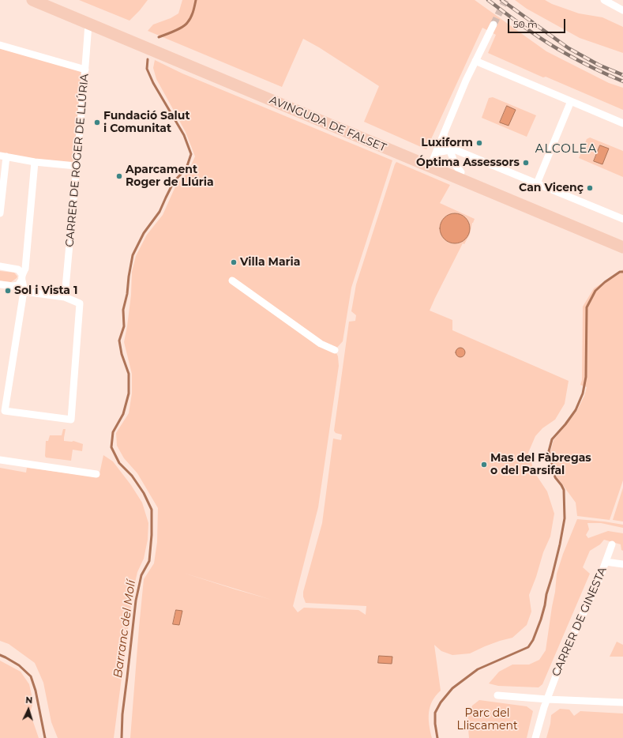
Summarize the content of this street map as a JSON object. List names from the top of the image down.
{
  "streets": {
    "main road": ["AVINGUDA DE FALSET"],
    "street": ["CARRER DE ROGER DE LLÚRIA", "CARRER DE GINESTA"]
  },
  "crossings": [
    ["AVINGUDA DE FALSET", "CARRER DE ROGER DE LLÚRIA"]
  ],
  "districts": ["ALCOLEA"],
  "water": ["Barranc del Molí"],
  "parks": ["Parc del Lliscament"],
  "places": [
    "Fundació Salut i Comunitat",
    "Luxiform",
    "Óptima Assessors",
    "Aparcament Roger de Llúria",
    "Can Vicenç",
    "Villa Maria",
    "Sol i Vista 1",
    "Mas del Fàbregas o del Parsifal"
  ],
  "scale_bar": "50 m",
  "north": "top"
}
